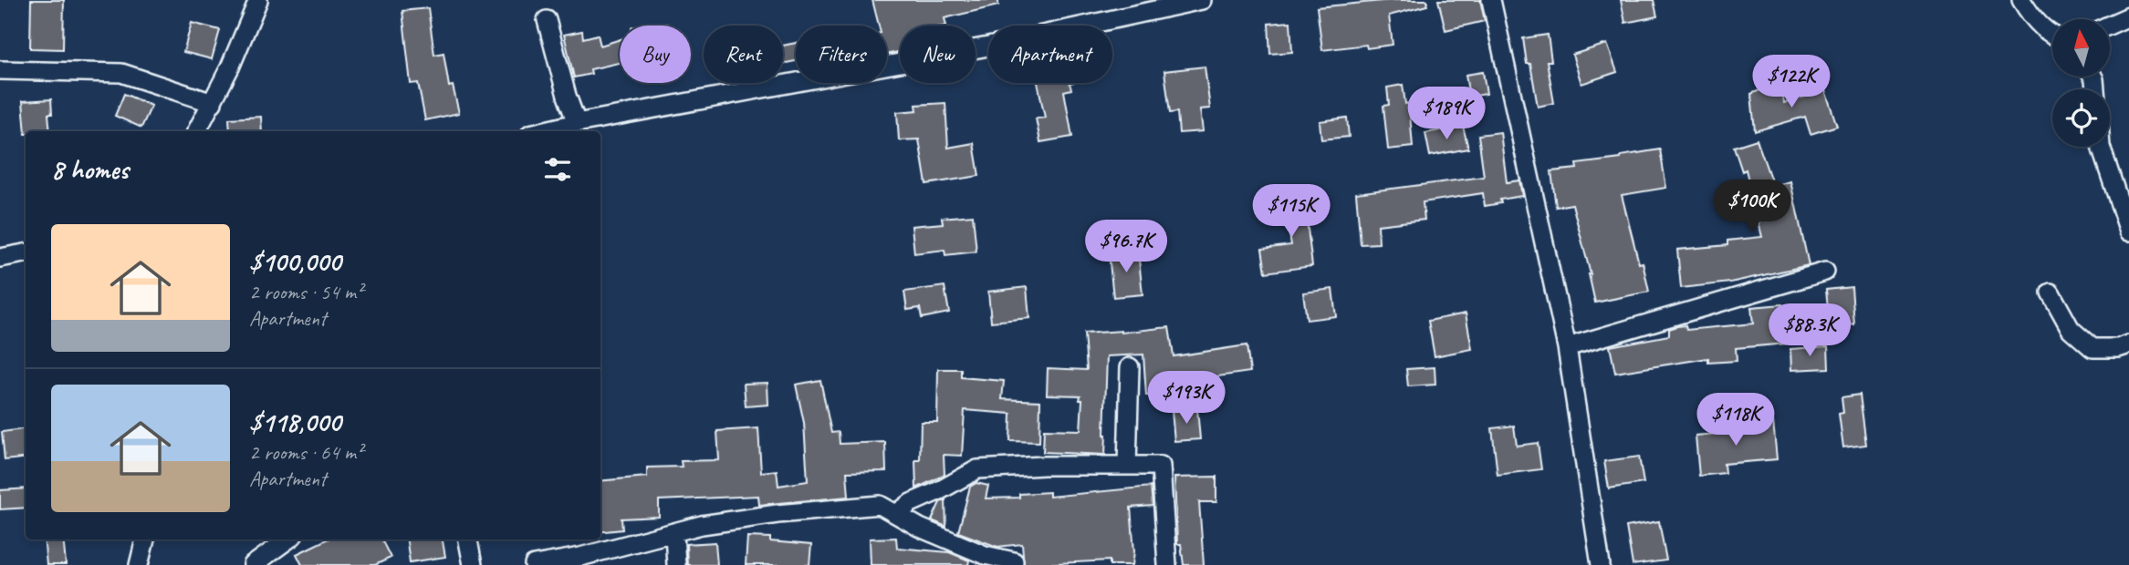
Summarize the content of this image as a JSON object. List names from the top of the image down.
{
  "north": "top",
  "page": {
    "chip": [
      "Buy",
      "Rent",
      "Filters",
      "New",
      "Apartment"
    ],
    "price": [
      "$122K",
      "$189K",
      "$100K",
      "$115K",
      "$96.7K",
      "$88.3K",
      "$193K",
      "$118K"
    ],
    "heading": "8 homes",
    "list": [
      {
        "name": "$100,000",
        "note": "2 rooms · 54 m² · Apartment"
      },
      {
        "name": "$118,000",
        "note": "2 rooms · 64 m² · Apartment"
      }
    ]
  }
}
